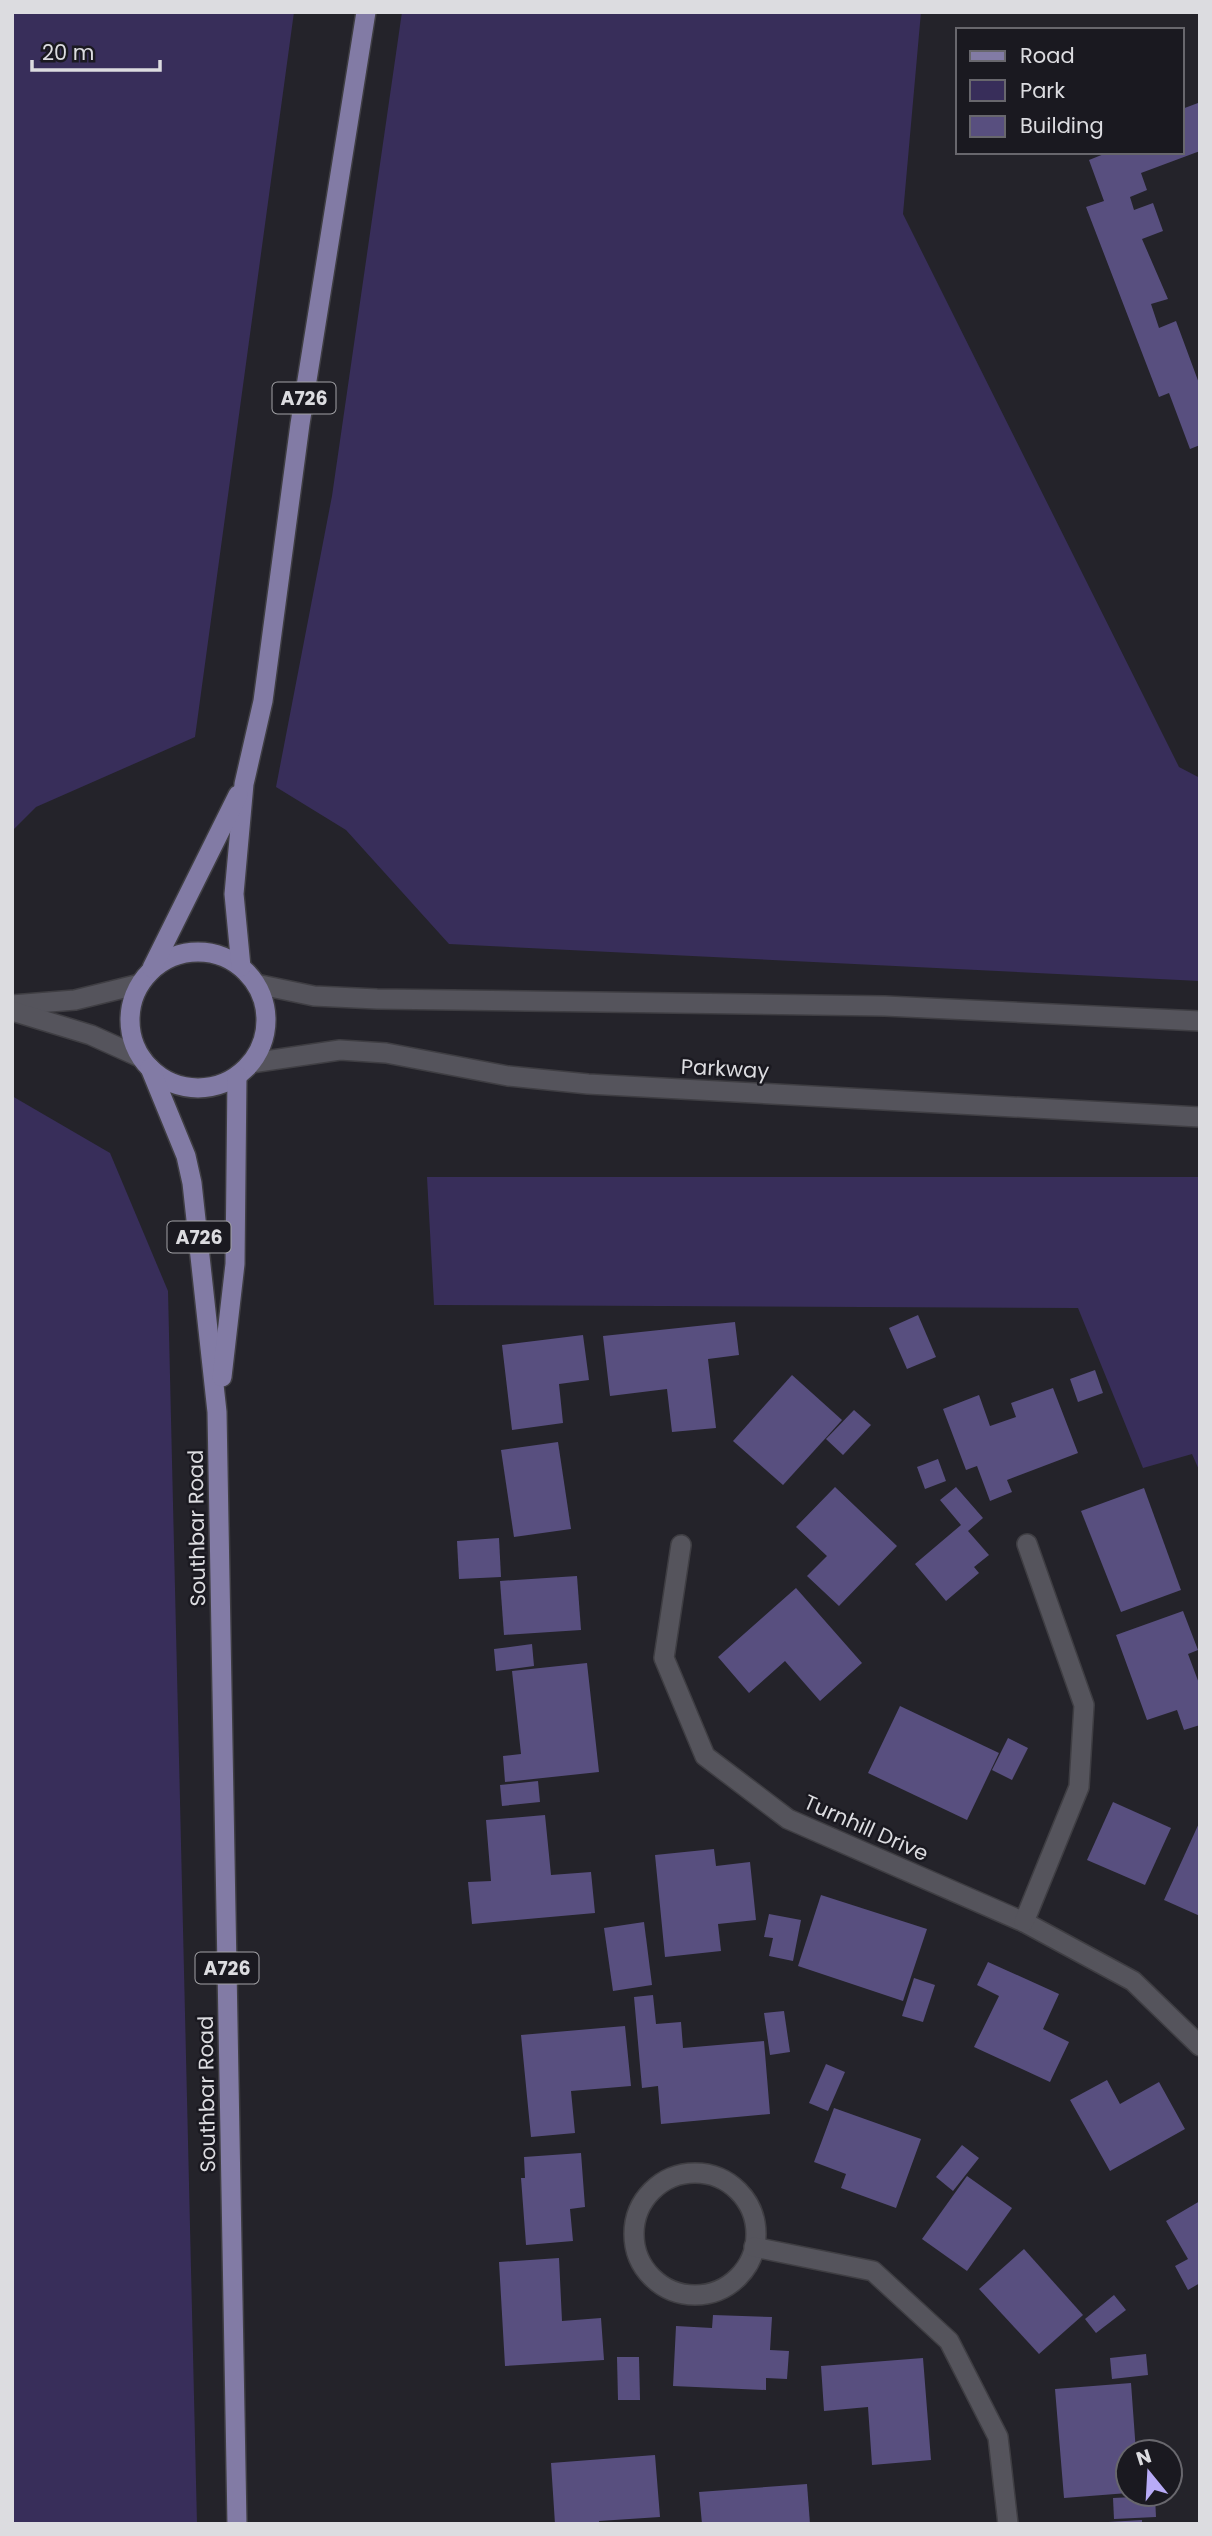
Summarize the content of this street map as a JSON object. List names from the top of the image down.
{
  "streets": {
    "main road": ["A726", "Southbar Road"],
    "street": ["Parkway", "Turnhill Drive"]
  },
  "crossings": [
    ["A726", "Parkway"],
    ["A726", "Southbar Road"],
    ["Parkway", "Southbar Road"]
  ],
  "legend": ["Road", "Park", "Building"],
  "scale_bar": "20 m",
  "north": "top"
}
